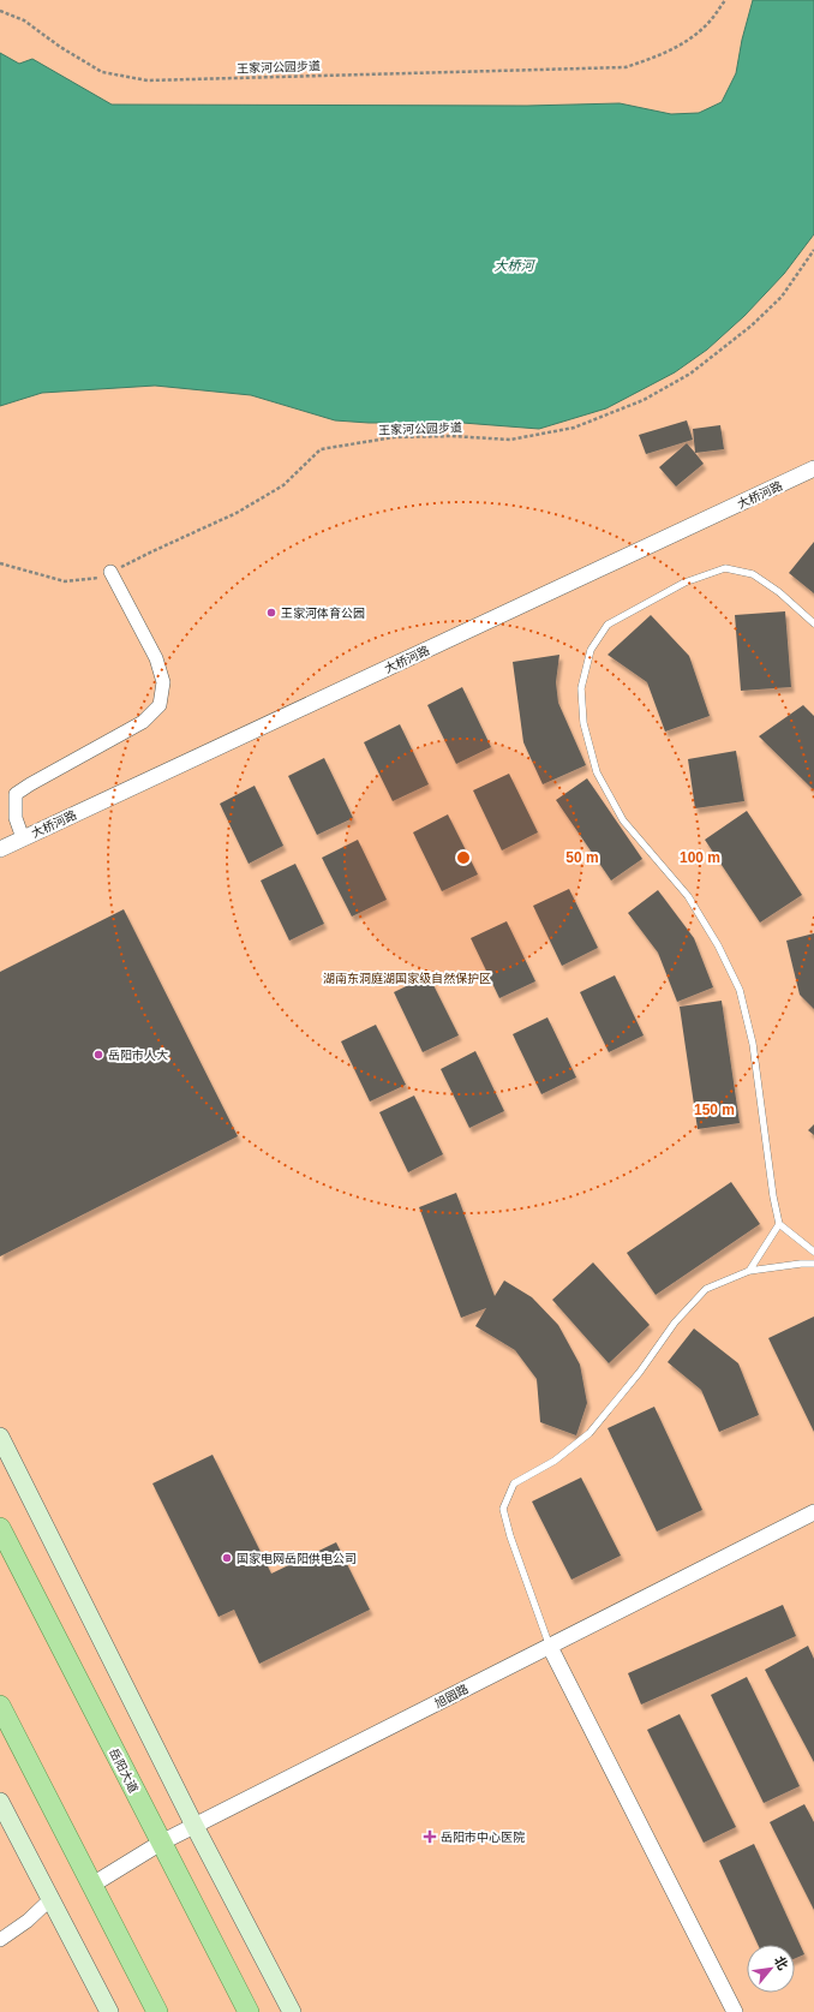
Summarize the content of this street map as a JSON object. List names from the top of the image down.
{
  "streets": {
    "main road": ["岳阳大道"],
    "street": ["大桥河路", "旭园路"],
    "path": ["王家河公园步道"]
  },
  "crossings": [
    ["旭园路", "岳阳大道"]
  ],
  "water": ["大桥河"],
  "parks": ["湖南东洞庭湖国家级自然保护区"],
  "places": {
    "other": ["王家河体育公园", "岳阳市人大", "国家电网岳阳供电公司"],
    "health": ["岳阳市中心医院"]
  },
  "north": "top right",
  "rings": ["50 m", "100 m", "150 m"]
}
